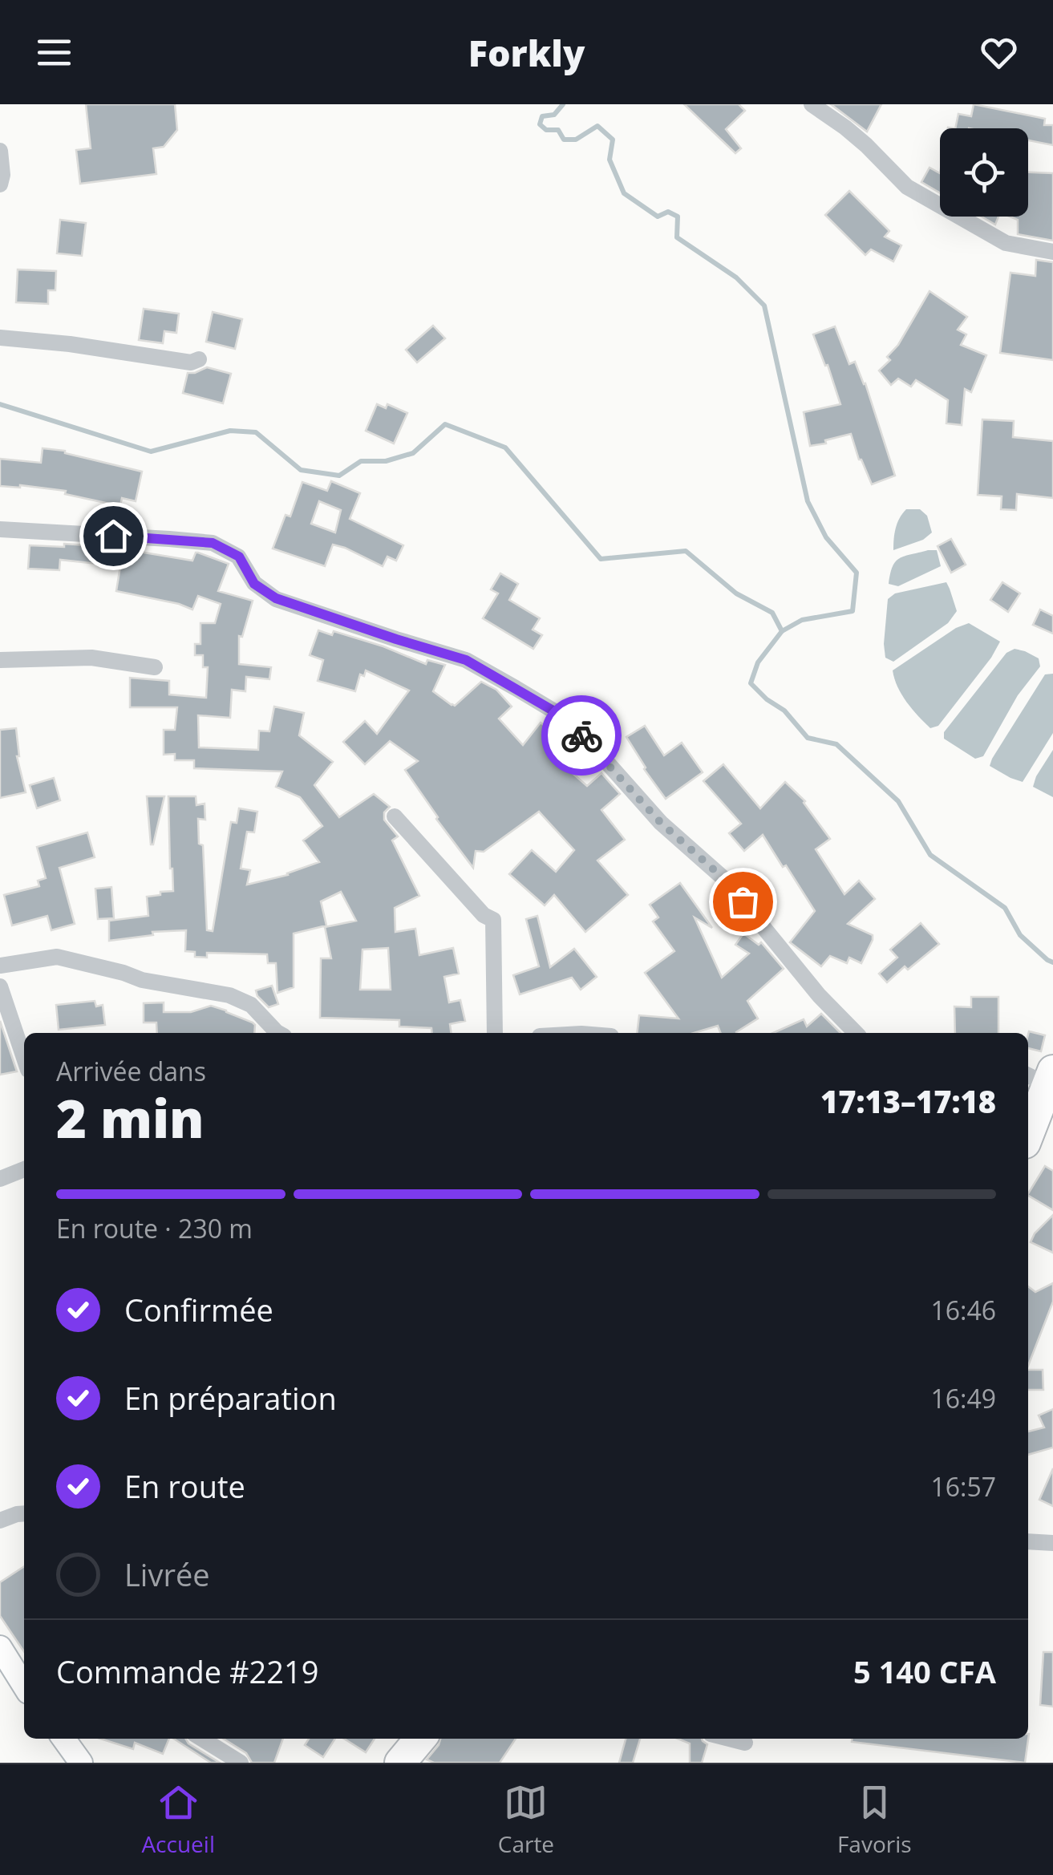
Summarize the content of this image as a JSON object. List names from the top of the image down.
{
  "page": {
    "header": "Forkly",
    "heading": ["2 min", "Arrivée dans", "17:13–17:18"],
    "panel": ["Commande #2219", "5 140 CFA"],
    "bar": "En route · 230 m",
    "list": [
      ["Confirmée", "16:46"],
      ["En préparation", "16:49"],
      ["En route", "16:57"],
      "Livrée"
    ],
    "tabs": ["Accueil", "Carte", "Favoris"]
  }
}
